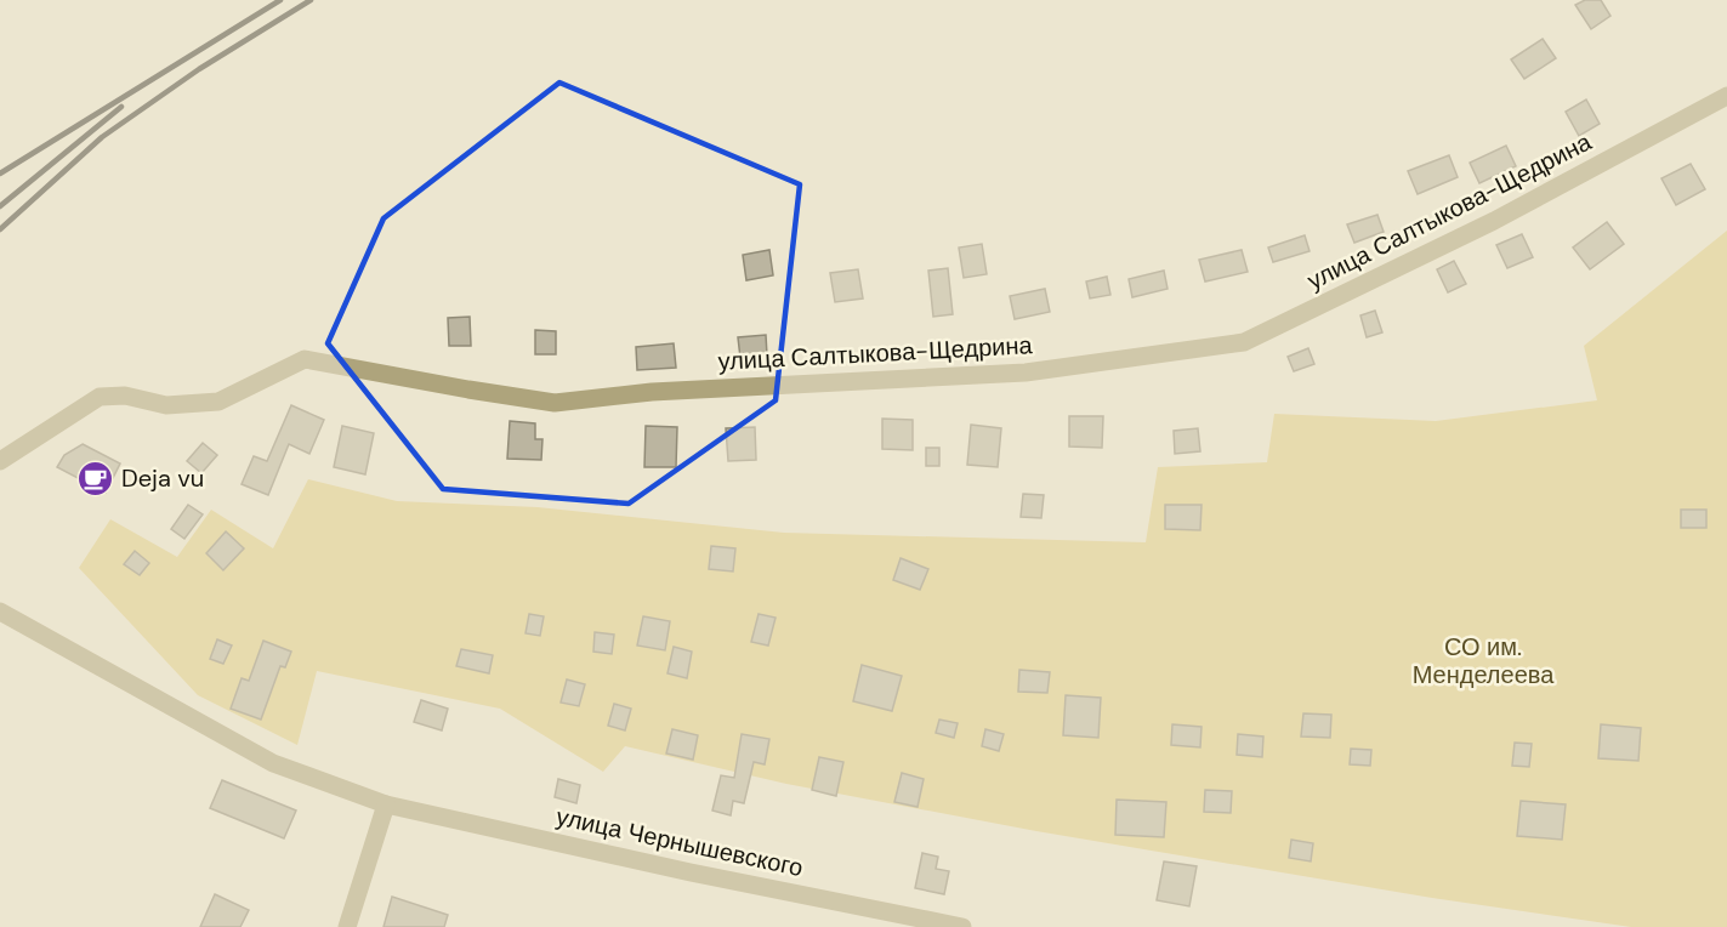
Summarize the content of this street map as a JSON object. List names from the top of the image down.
{
  "streets": {
    "street": ["улица Салтыкова-Щедрина", "улица Чернышевского"]
  },
  "parks": ["СО им. Менделеева"],
  "places": {
    "cafe": ["Deja vu"]
  }
}
